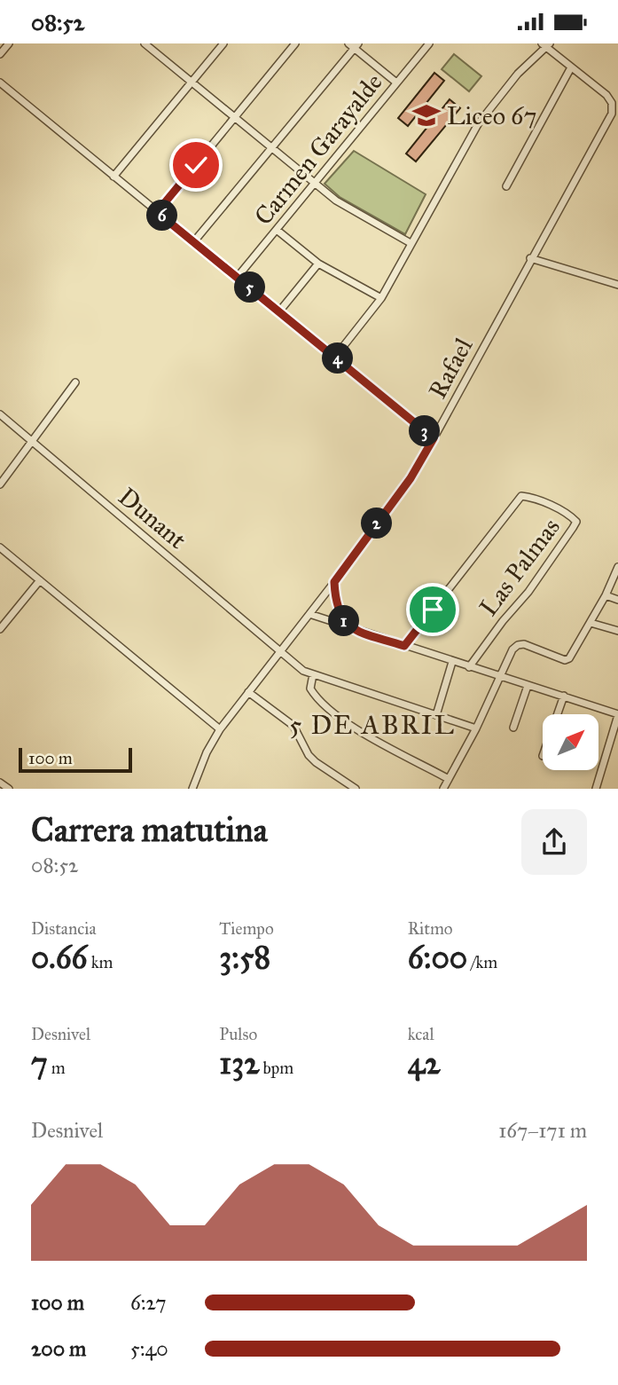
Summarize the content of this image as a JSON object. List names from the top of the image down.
{
  "streets": {
    "street": [
      "Carmen Garayalde",
      "Rafael",
      "Dunant",
      "Las Palmas"
    ]
  },
  "crossings": [
    ["Rafael", "Dunant"]
  ],
  "districts": ["5 DE ABRIL"],
  "places": {
    "school or university": ["Liceo 67"]
  },
  "scale_bar": "100 m",
  "north": "top right",
  "page": {
    "status": "08:52",
    "pins": [
      "6",
      "5",
      "4",
      "3",
      "2",
      "1"
    ],
    "scale": "100 m",
    "heading": ["Carrera matutina", "08:52"],
    "stats": [
      ["Distancia", "0.66 km"],
      ["Tiempo", "3:58"],
      ["Ritmo", "6:00 /km"],
      ["Desnivel", "7 m"],
      ["Pulso", "132 bpm"],
      ["kcal", "42"]
    ],
    "chart": ["Desnivel", "167–171 m"],
    "list": [
      {
        "name": "100 m",
        "note": "6:27"
      },
      {
        "name": "200 m",
        "note": "5:40"
      }
    ]
  }
}
